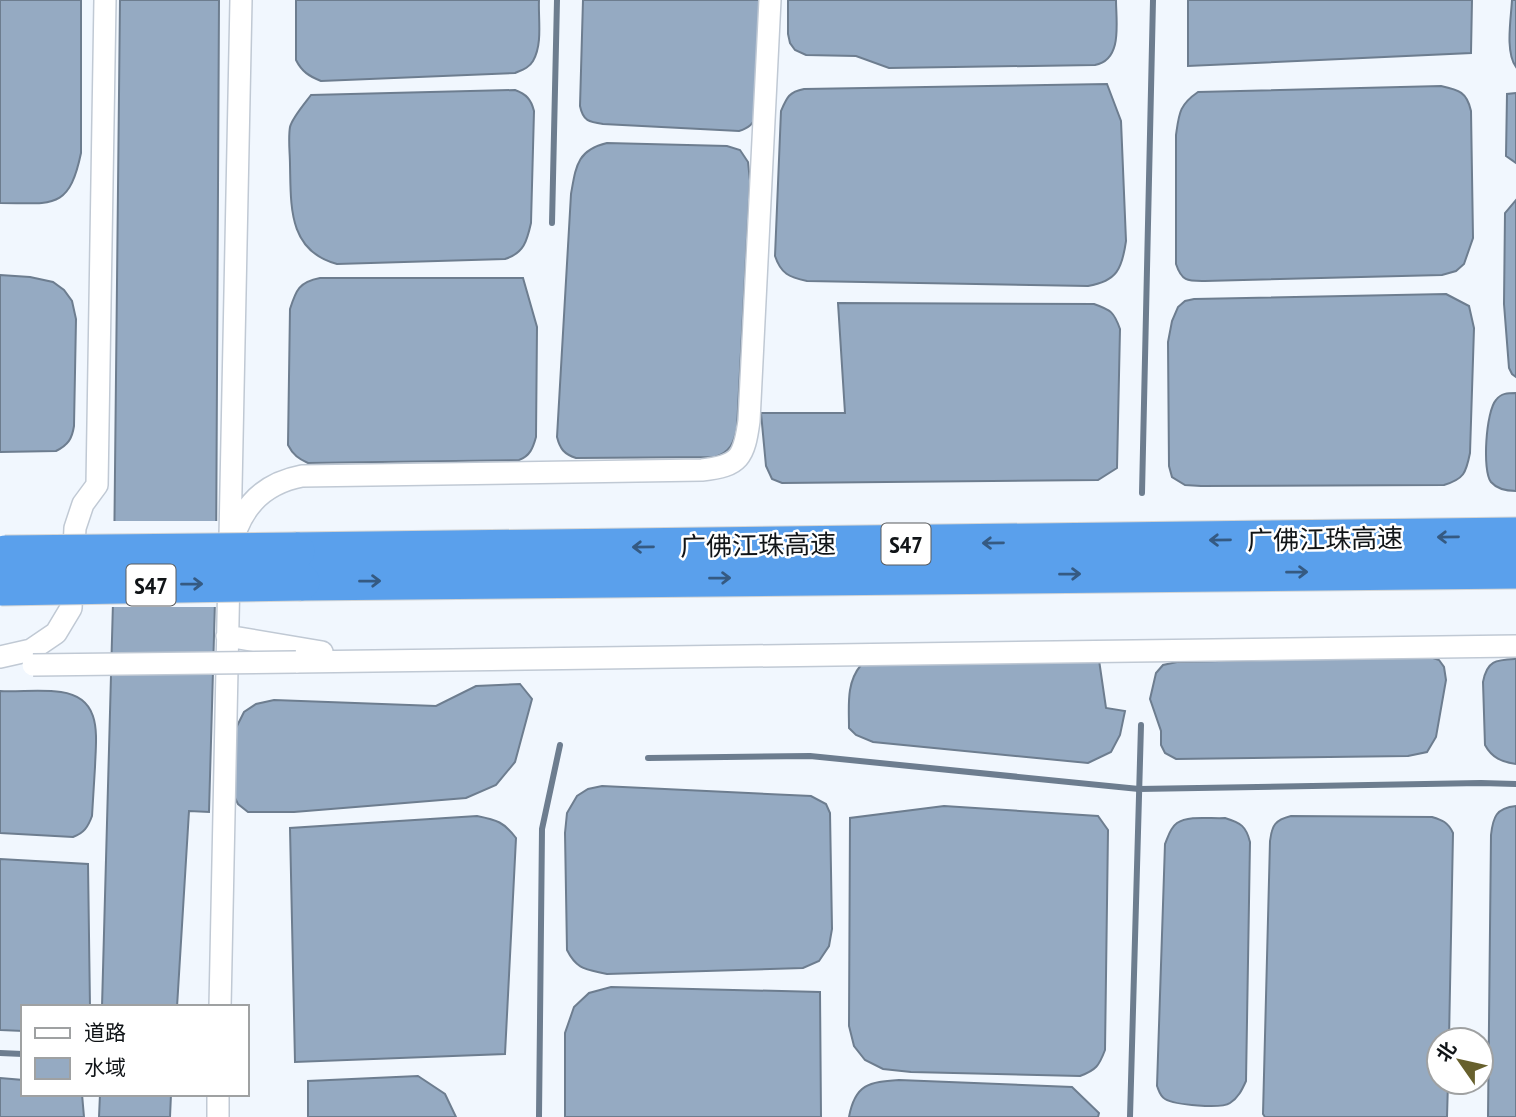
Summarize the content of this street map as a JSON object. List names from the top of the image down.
{
  "streets": {
    "highway": ["广佛江珠高速", "S47"]
  },
  "legend": ["道路", "水域"],
  "north": "top left"
}
